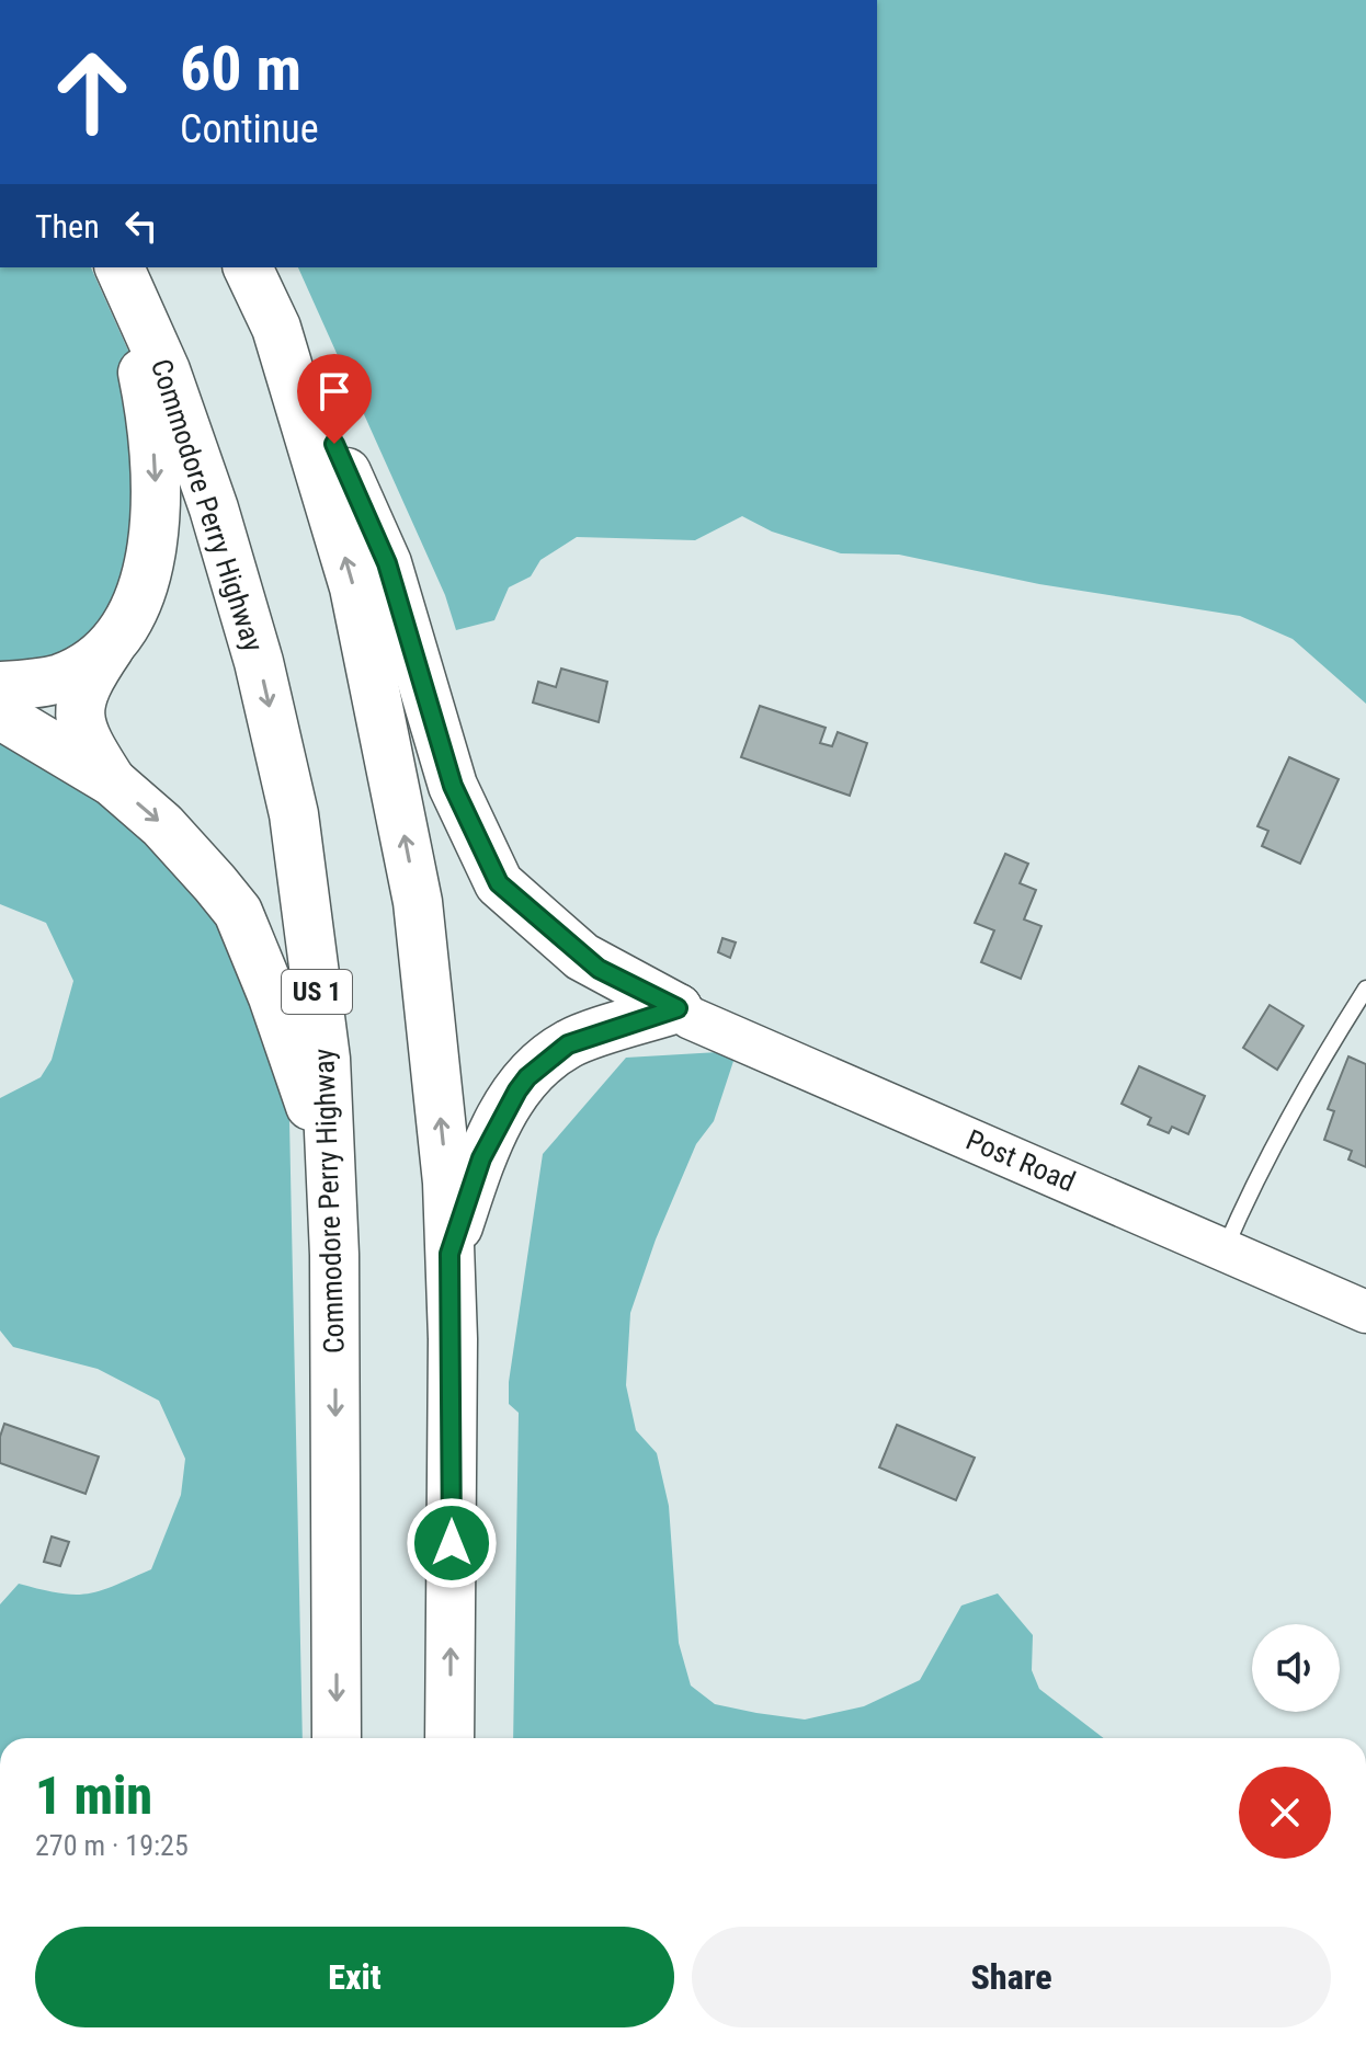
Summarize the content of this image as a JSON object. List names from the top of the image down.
{
  "streets": {
    "highway": ["Commodore Perry Highway", "US 1"],
    "main road": ["Post Road"]
  },
  "page": {
    "turn": ["60 m", "Continue"],
    "then": "Then",
    "heading": ["1 min", "270 m · 19:25"],
    "buttons": ["Exit", "Share"]
  }
}
